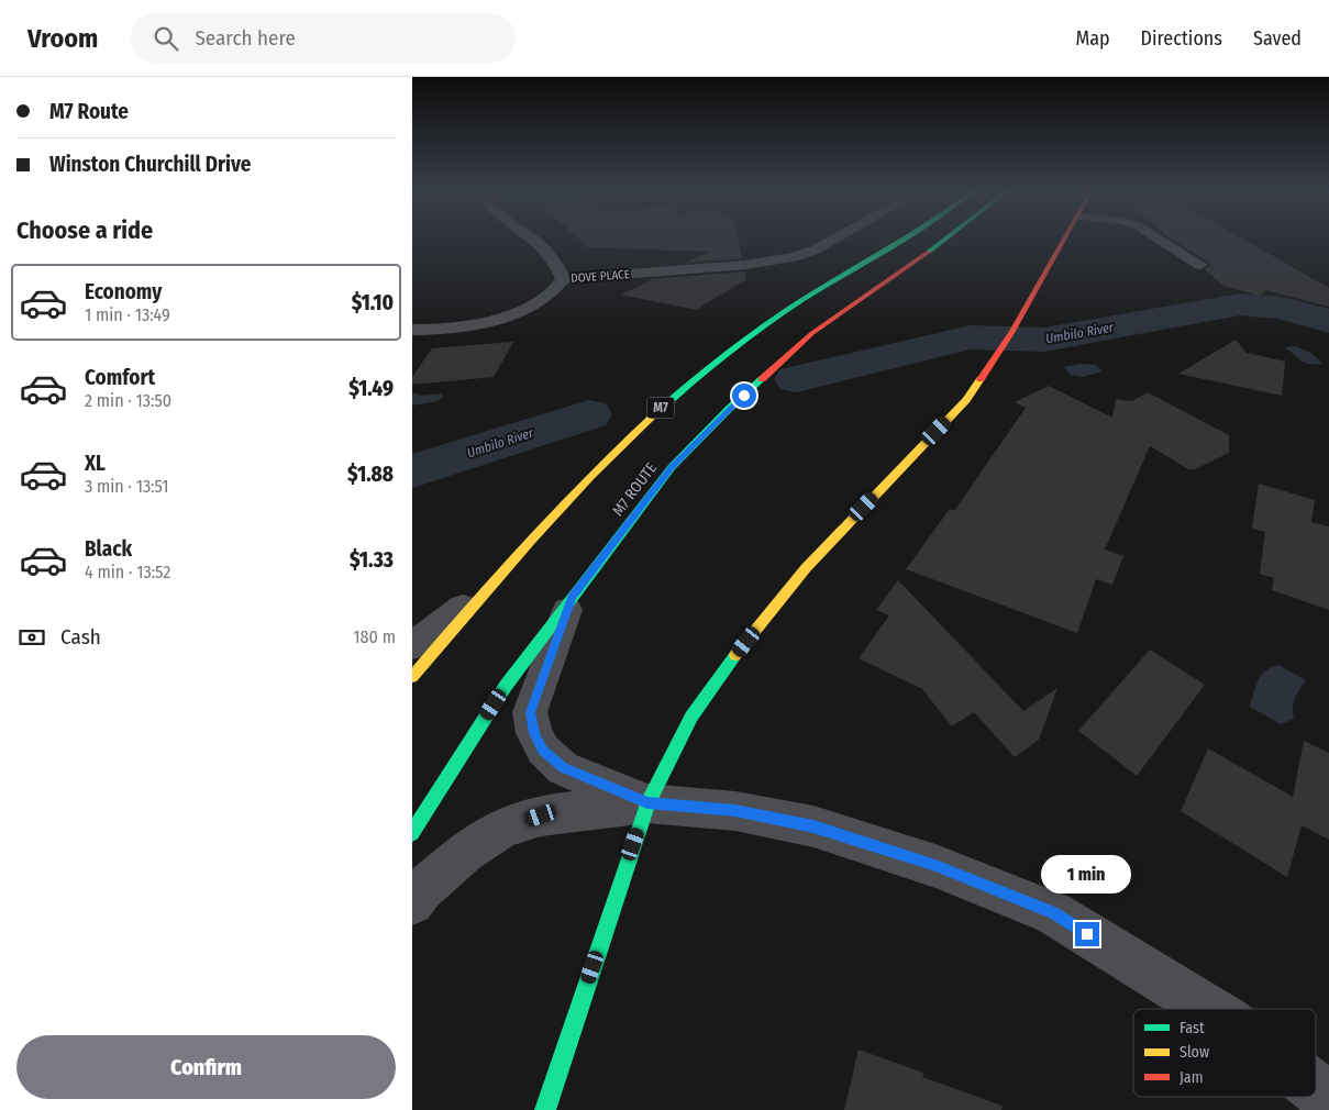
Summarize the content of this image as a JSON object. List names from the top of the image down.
{
  "streets": {
    "main road": ["M7", "M7 ROUTE"],
    "street": ["DOVE PLACE"]
  },
  "water": ["Umbilo River"],
  "legend": ["Fast", "Slow", "Jam"],
  "page": {
    "header": "Vroom",
    "search": "Search here",
    "nav": ["Map", "Directions", "Saved"],
    "banner": ["M7 Route", "Winston Churchill Drive"],
    "heading": "Choose a ride",
    "list": [
      {
        "name": "Economy",
        "note": "1 min · 13:49",
        "value": "$1.10"
      },
      {
        "name": "Comfort",
        "note": "2 min · 13:50",
        "value": "$1.49"
      },
      {
        "name": "XL",
        "note": "3 min · 13:51",
        "value": "$1.88"
      },
      {
        "name": "Black",
        "note": "4 min · 13:52",
        "value": "$1.33"
      }
    ],
    "pay": ["Cash", "180 m"],
    "bubble": "1 min",
    "buttons": "Confirm"
  }
}
